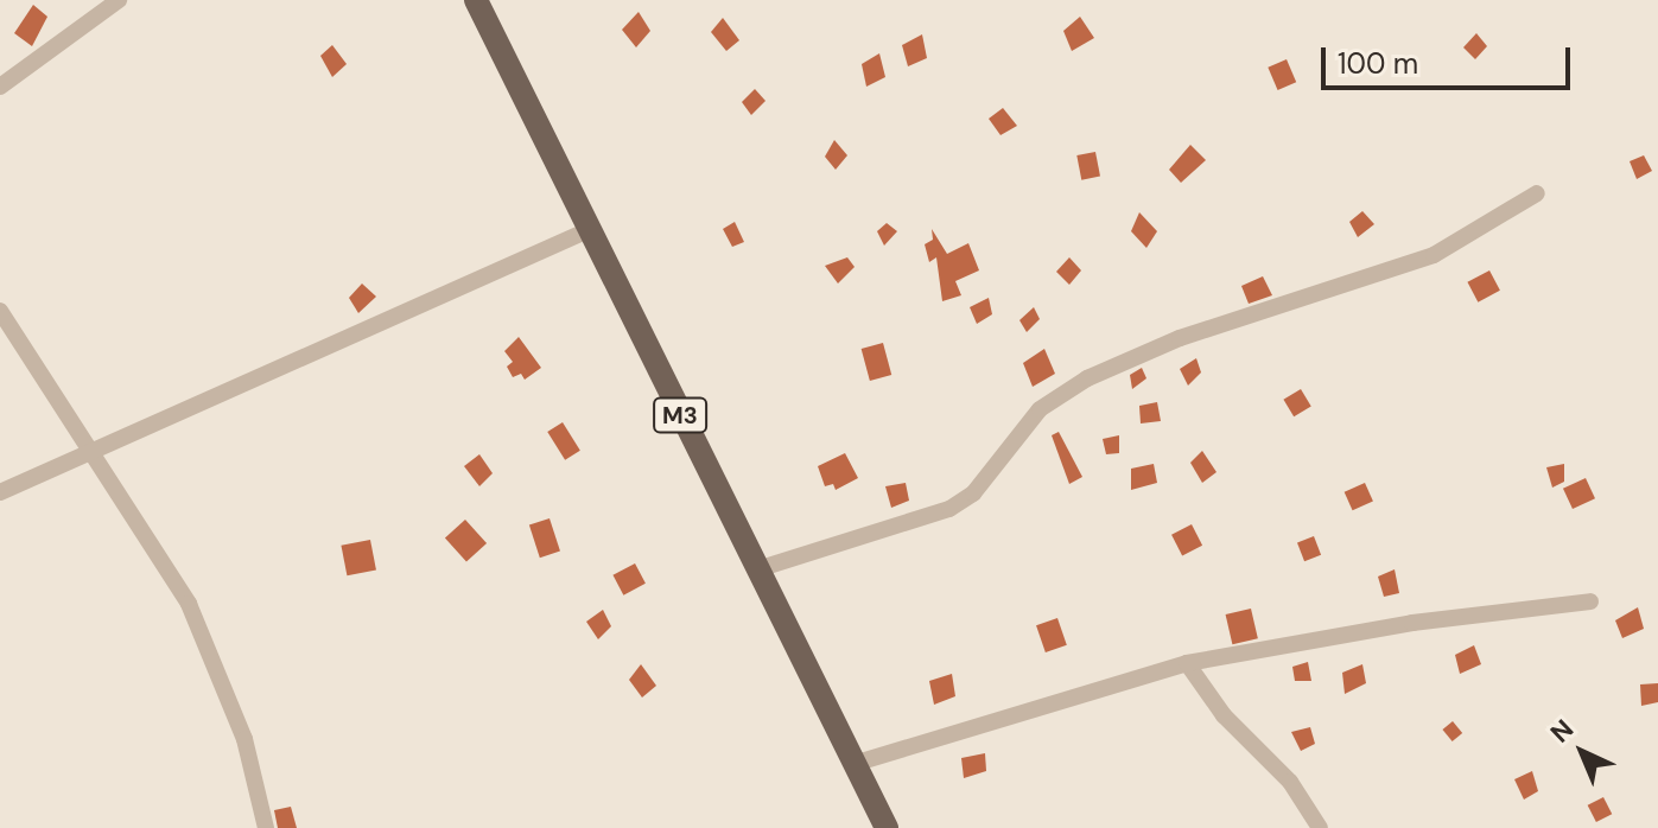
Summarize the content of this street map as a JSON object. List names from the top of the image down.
{
  "streets": {
    "main road": ["M3"]
  },
  "scale_bar": "100 m",
  "north": "top left"
}
